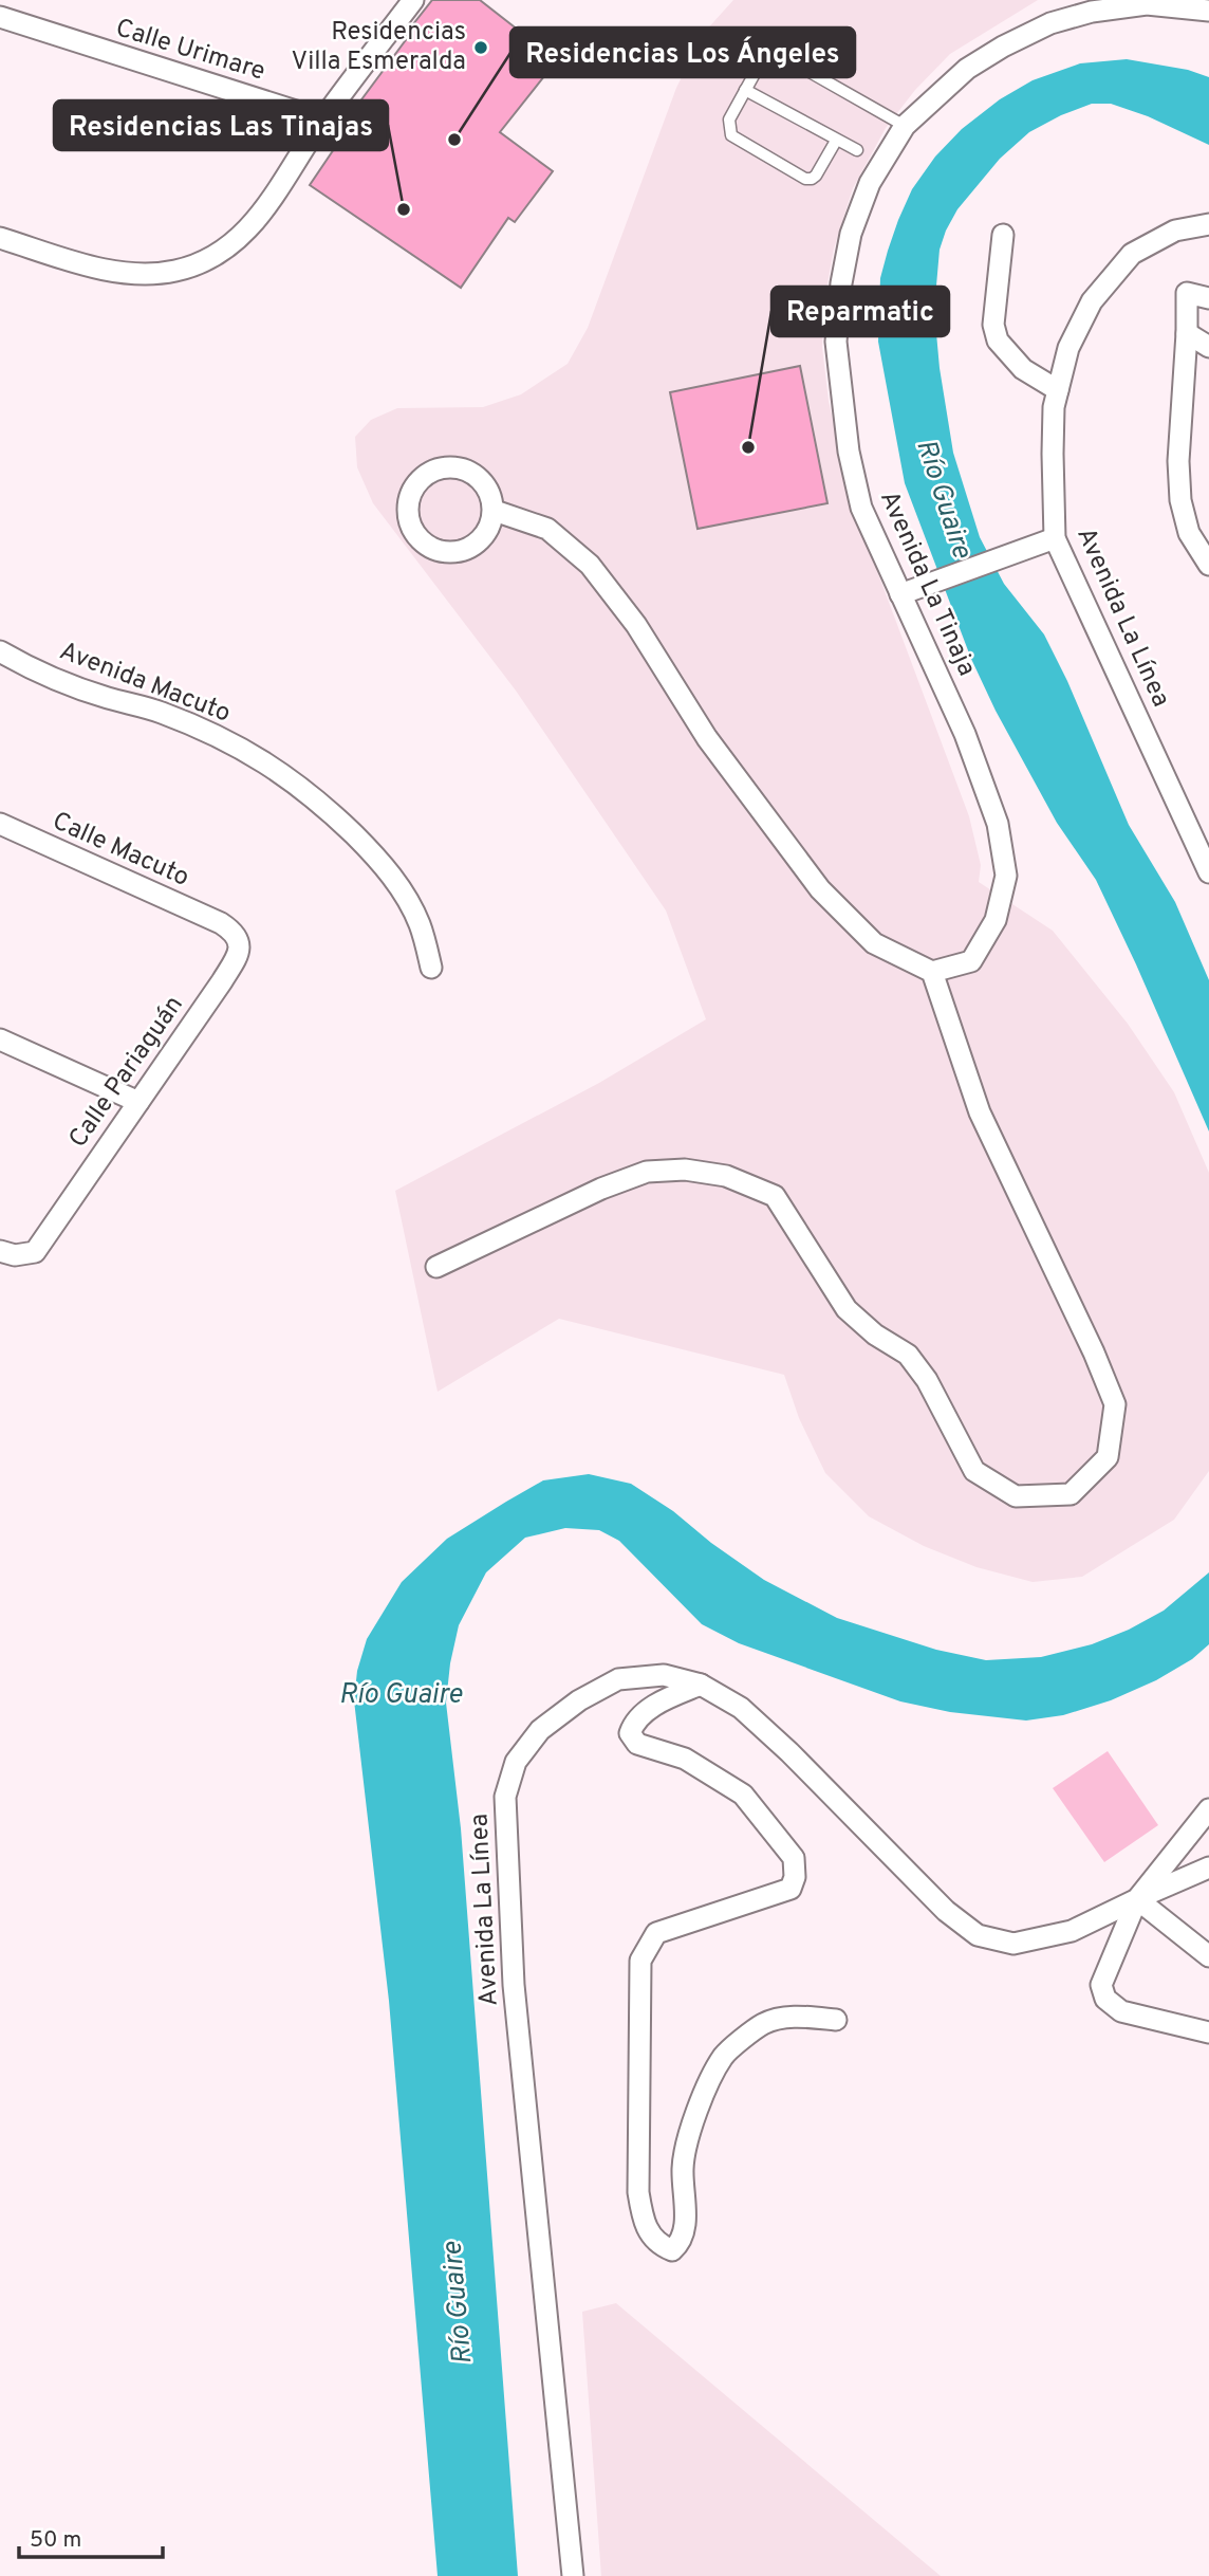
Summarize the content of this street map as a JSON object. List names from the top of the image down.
{
  "streets": {
    "street": [
      "Calle Urimare",
      "Avenida La Tinaja",
      "Avenida La Línea",
      "Avenida Macuto",
      "Calle Macuto",
      "Calle Pariaguán"
    ]
  },
  "crossings": [
    ["Calle Macuto", "Calle Pariaguán"]
  ],
  "water": ["Río Guaire"],
  "places": [
    "Residencias Villa Esmeralda",
    "Residencias Los Ángeles",
    "Residencias Las Tinajas",
    "Reparmatic"
  ],
  "scale_bar": "50 m"
}
